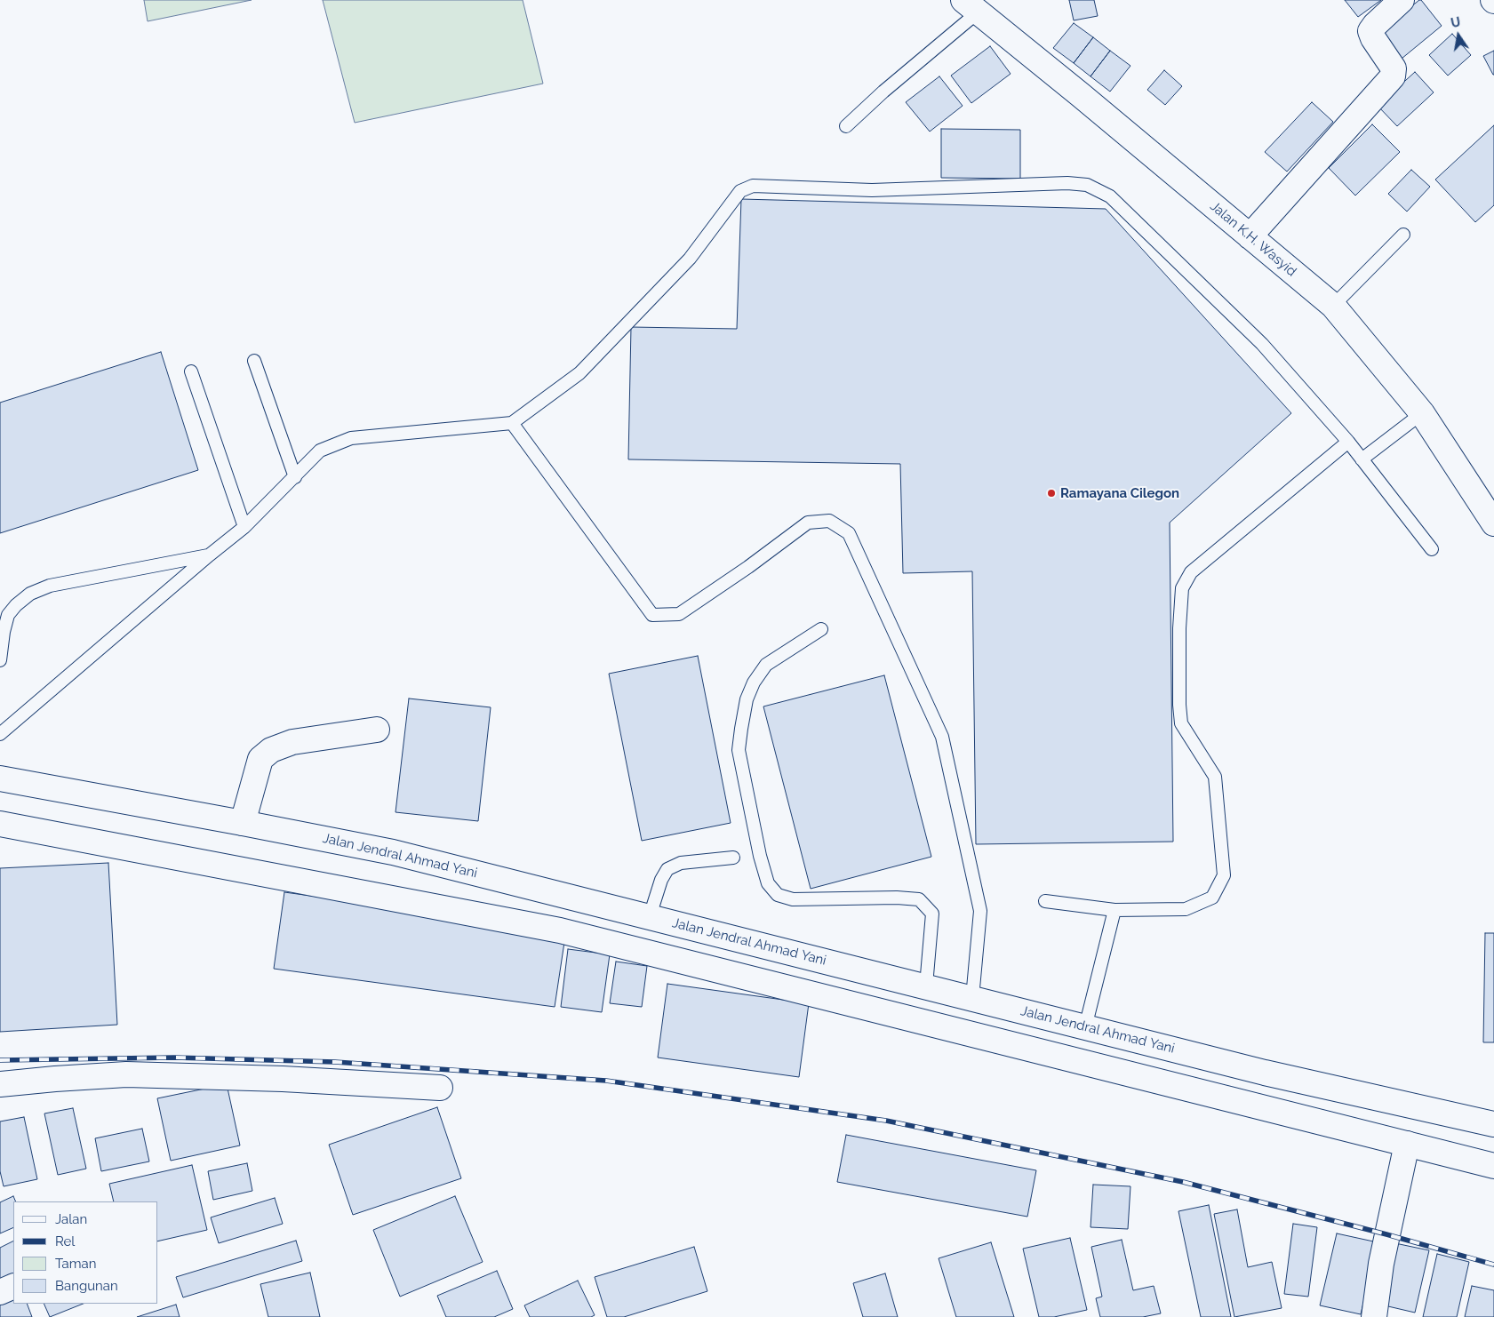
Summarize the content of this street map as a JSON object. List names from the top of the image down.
{
  "streets": {
    "main road": ["Jalan K.H. Wasyid", "Jalan Jendral Ahmad Yani"]
  },
  "places": ["Ramayana Cilegon"],
  "legend": [
    "Jalan",
    "Rel",
    "Taman",
    "Bangunan"
  ],
  "north": "top"
}
